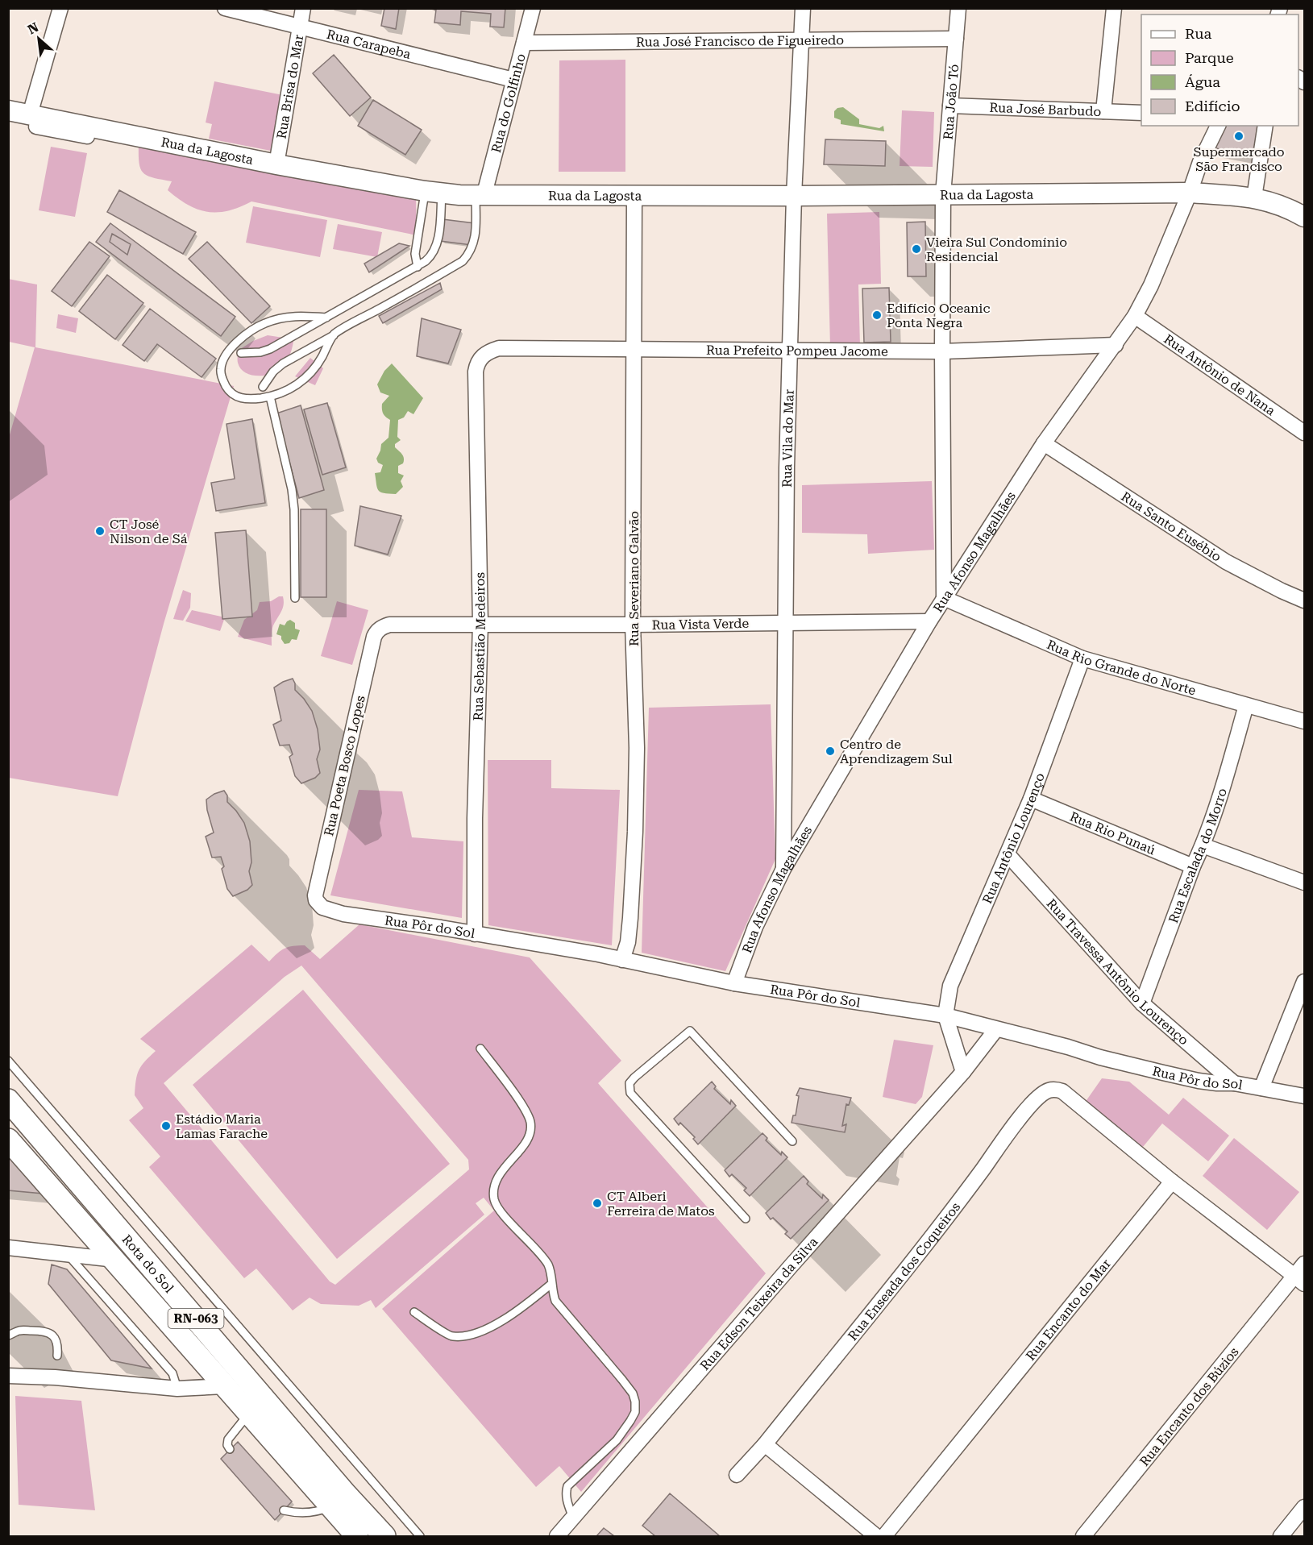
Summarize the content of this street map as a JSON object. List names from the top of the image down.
{
  "streets": {
    "main road": ["Rota do Sol", "RN-063"],
    "street": [
      "Rua José Francisco de Figueiredo",
      "Rua Carapeba",
      "Rua Brisa do Mar",
      "Rua João Tó",
      "Rua do Golfinho",
      "Rua José Barbudo",
      "Rua da Lagosta",
      "Rua Prefeito Pompeu Jacome",
      "Rua Antônio de Nana",
      "Rua Vila do Mar",
      "Rua Santo Eusébio",
      "Rua Afonso Magalhães",
      "Rua Severiano Galvão",
      "Rua Vista Verde",
      "Rua Sebastião Medeiros",
      "Rua Rio Grande do Norte",
      "Rua Poeta Bosco Lopes",
      "Rua Rio Punaú",
      "Rua Antônio Lourenço",
      "Rua Escalada do Morro",
      "Rua Pôr do Sol",
      "Rua Travessa Antônio Lourenço",
      "Rua Enseada dos Coqueiros",
      "Rua Edson Teixeira da Silva",
      "Rua Encanto do Mar",
      "Rua Encanto dos Búzios"
    ]
  },
  "crossings": [
    ["Rua José Francisco de Figueiredo", "Rua João Tó"],
    ["Rua José Francisco de Figueiredo", "Rua do Golfinho"],
    ["Rua José Francisco de Figueiredo", "Rua Vila do Mar"],
    ["Rua Carapeba", "Rua Brisa do Mar"],
    ["Rua Carapeba", "Rua do Golfinho"],
    ["Rua Brisa do Mar", "Rua da Lagosta"],
    ["Rua João Tó", "Rua José Barbudo"],
    ["Rua João Tó", "Rua da Lagosta"],
    ["Rua João Tó", "Rua Prefeito Pompeu Jacome"],
    ["Rua João Tó", "Rua Afonso Magalhães"],
    ["Rua João Tó", "Rua Rio Grande do Norte"],
    ["Rua do Golfinho", "Rua da Lagosta"],
    ["Rua da Lagosta", "Rua Vila do Mar"],
    ["Rua da Lagosta", "Rua Afonso Magalhães"],
    ["Rua da Lagosta", "Rua Severiano Galvão"],
    ["Rua Prefeito Pompeu Jacome", "Rua Vila do Mar"],
    ["Rua Prefeito Pompeu Jacome", "Rua Afonso Magalhães"],
    ["Rua Prefeito Pompeu Jacome", "Rua Severiano Galvão"],
    ["Rua Prefeito Pompeu Jacome", "Rua Sebastião Medeiros"],
    ["Rua Antônio de Nana", "Rua Afonso Magalhães"],
    ["Rua Vila do Mar", "Rua Afonso Magalhães"],
    ["Rua Vila do Mar", "Rua Vista Verde"],
    ["Rua Santo Eusébio", "Rua Afonso Magalhães"],
    ["Rua Afonso Magalhães", "Rua Vista Verde"],
    ["Rua Afonso Magalhães", "Rua Rio Grande do Norte"],
    ["Rua Afonso Magalhães", "Rua Pôr do Sol"],
    ["Rua Severiano Galvão", "Rua Vista Verde"],
    ["Rua Severiano Galvão", "Rua Pôr do Sol"],
    ["Rua Vista Verde", "Rua Sebastião Medeiros"],
    ["Rua Vista Verde", "Rua Poeta Bosco Lopes"],
    ["Rua Sebastião Medeiros", "Rua Pôr do Sol"],
    ["Rua Rio Grande do Norte", "Rua Antônio Lourenço"],
    ["Rua Rio Grande do Norte", "Rua Escalada do Morro"],
    ["Rua Poeta Bosco Lopes", "Rua Pôr do Sol"],
    ["Rua Rio Punaú", "Rua Antônio Lourenço"],
    ["Rua Rio Punaú", "Rua Escalada do Morro"],
    ["Rua Antônio Lourenço", "Rua Pôr do Sol"],
    ["Rua Antônio Lourenço", "Rua Travessa Antônio Lourenço"],
    ["Rua Escalada do Morro", "Rua Travessa Antônio Lourenço"],
    ["Rua Pôr do Sol", "Rua Travessa Antônio Lourenço"],
    ["Rua Pôr do Sol", "Rua Edson Teixeira da Silva"],
    ["Rua Enseada dos Coqueiros", "Rua Encanto do Mar"]
  ],
  "places": [
    "Supermercado São Francisco",
    "Vieira Sul Condomínio Residencial",
    "Edifício Oceanic Ponta Negra",
    "CT José Nilson de Sá",
    "Centro de Aprendizagem Sul",
    "Estádio Maria Lamas Farache",
    "CT Alberi Ferreira de Matos"
  ],
  "legend": [
    "Rua",
    "Parque",
    "Água",
    "Edifício"
  ],
  "north": "top left"
}
